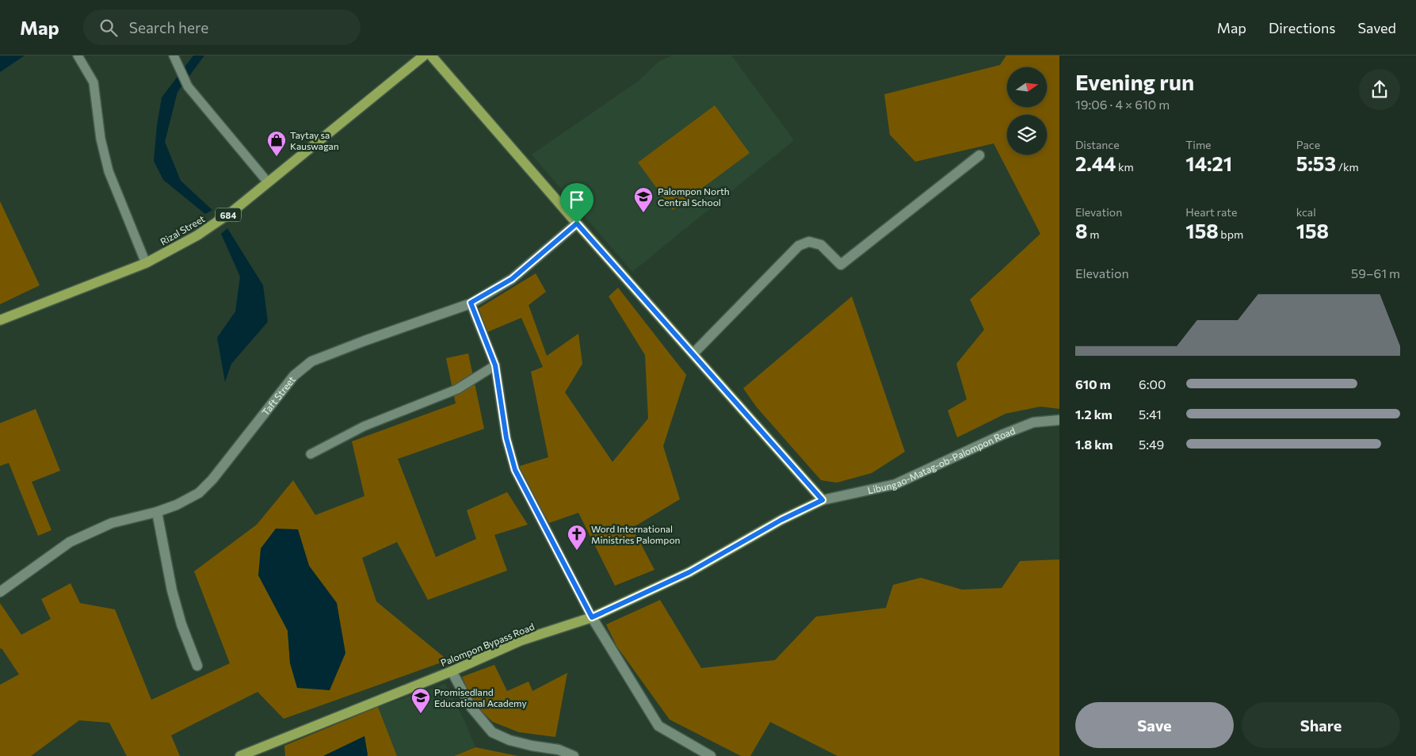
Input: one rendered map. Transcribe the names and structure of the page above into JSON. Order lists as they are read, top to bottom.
{
  "streets": {
    "main road": ["684", "Rizal Street", "Palompon Bypass Road"],
    "street": ["Taft Street", "Libungao-Matag-ob-Palompon Road"]
  },
  "crossings": [
    ["Libungao-Matag-ob-Palompon Road", "Palompon Bypass Road"]
  ],
  "places": {
    "shop": ["Taytay sa Kauswagan"],
    "school or university": ["Palompon North Central School", "Promisedland Educational Academy"],
    "church": ["Word International Ministries Palompon"]
  },
  "north": "right",
  "page": {
    "header": "Map",
    "search": "Search here",
    "nav": ["Map", "Directions", "Saved"],
    "heading": ["Evening run", "19:06 · 4 × 610 m"],
    "stats": [
      ["Distance", "2.44 km"],
      ["Time", "14:21"],
      ["Pace", "5:53 /km"],
      ["Elevation", "8 m"],
      ["Heart rate", "158 bpm"],
      ["kcal", "158"]
    ],
    "chart": ["Elevation", "59–61 m"],
    "list": [
      {
        "name": "610 m",
        "note": "6:00"
      },
      {
        "name": "1.2 km",
        "note": "5:41"
      },
      {
        "name": "1.8 km",
        "note": "5:49"
      }
    ],
    "buttons": ["Save", "Share"]
  }
}
